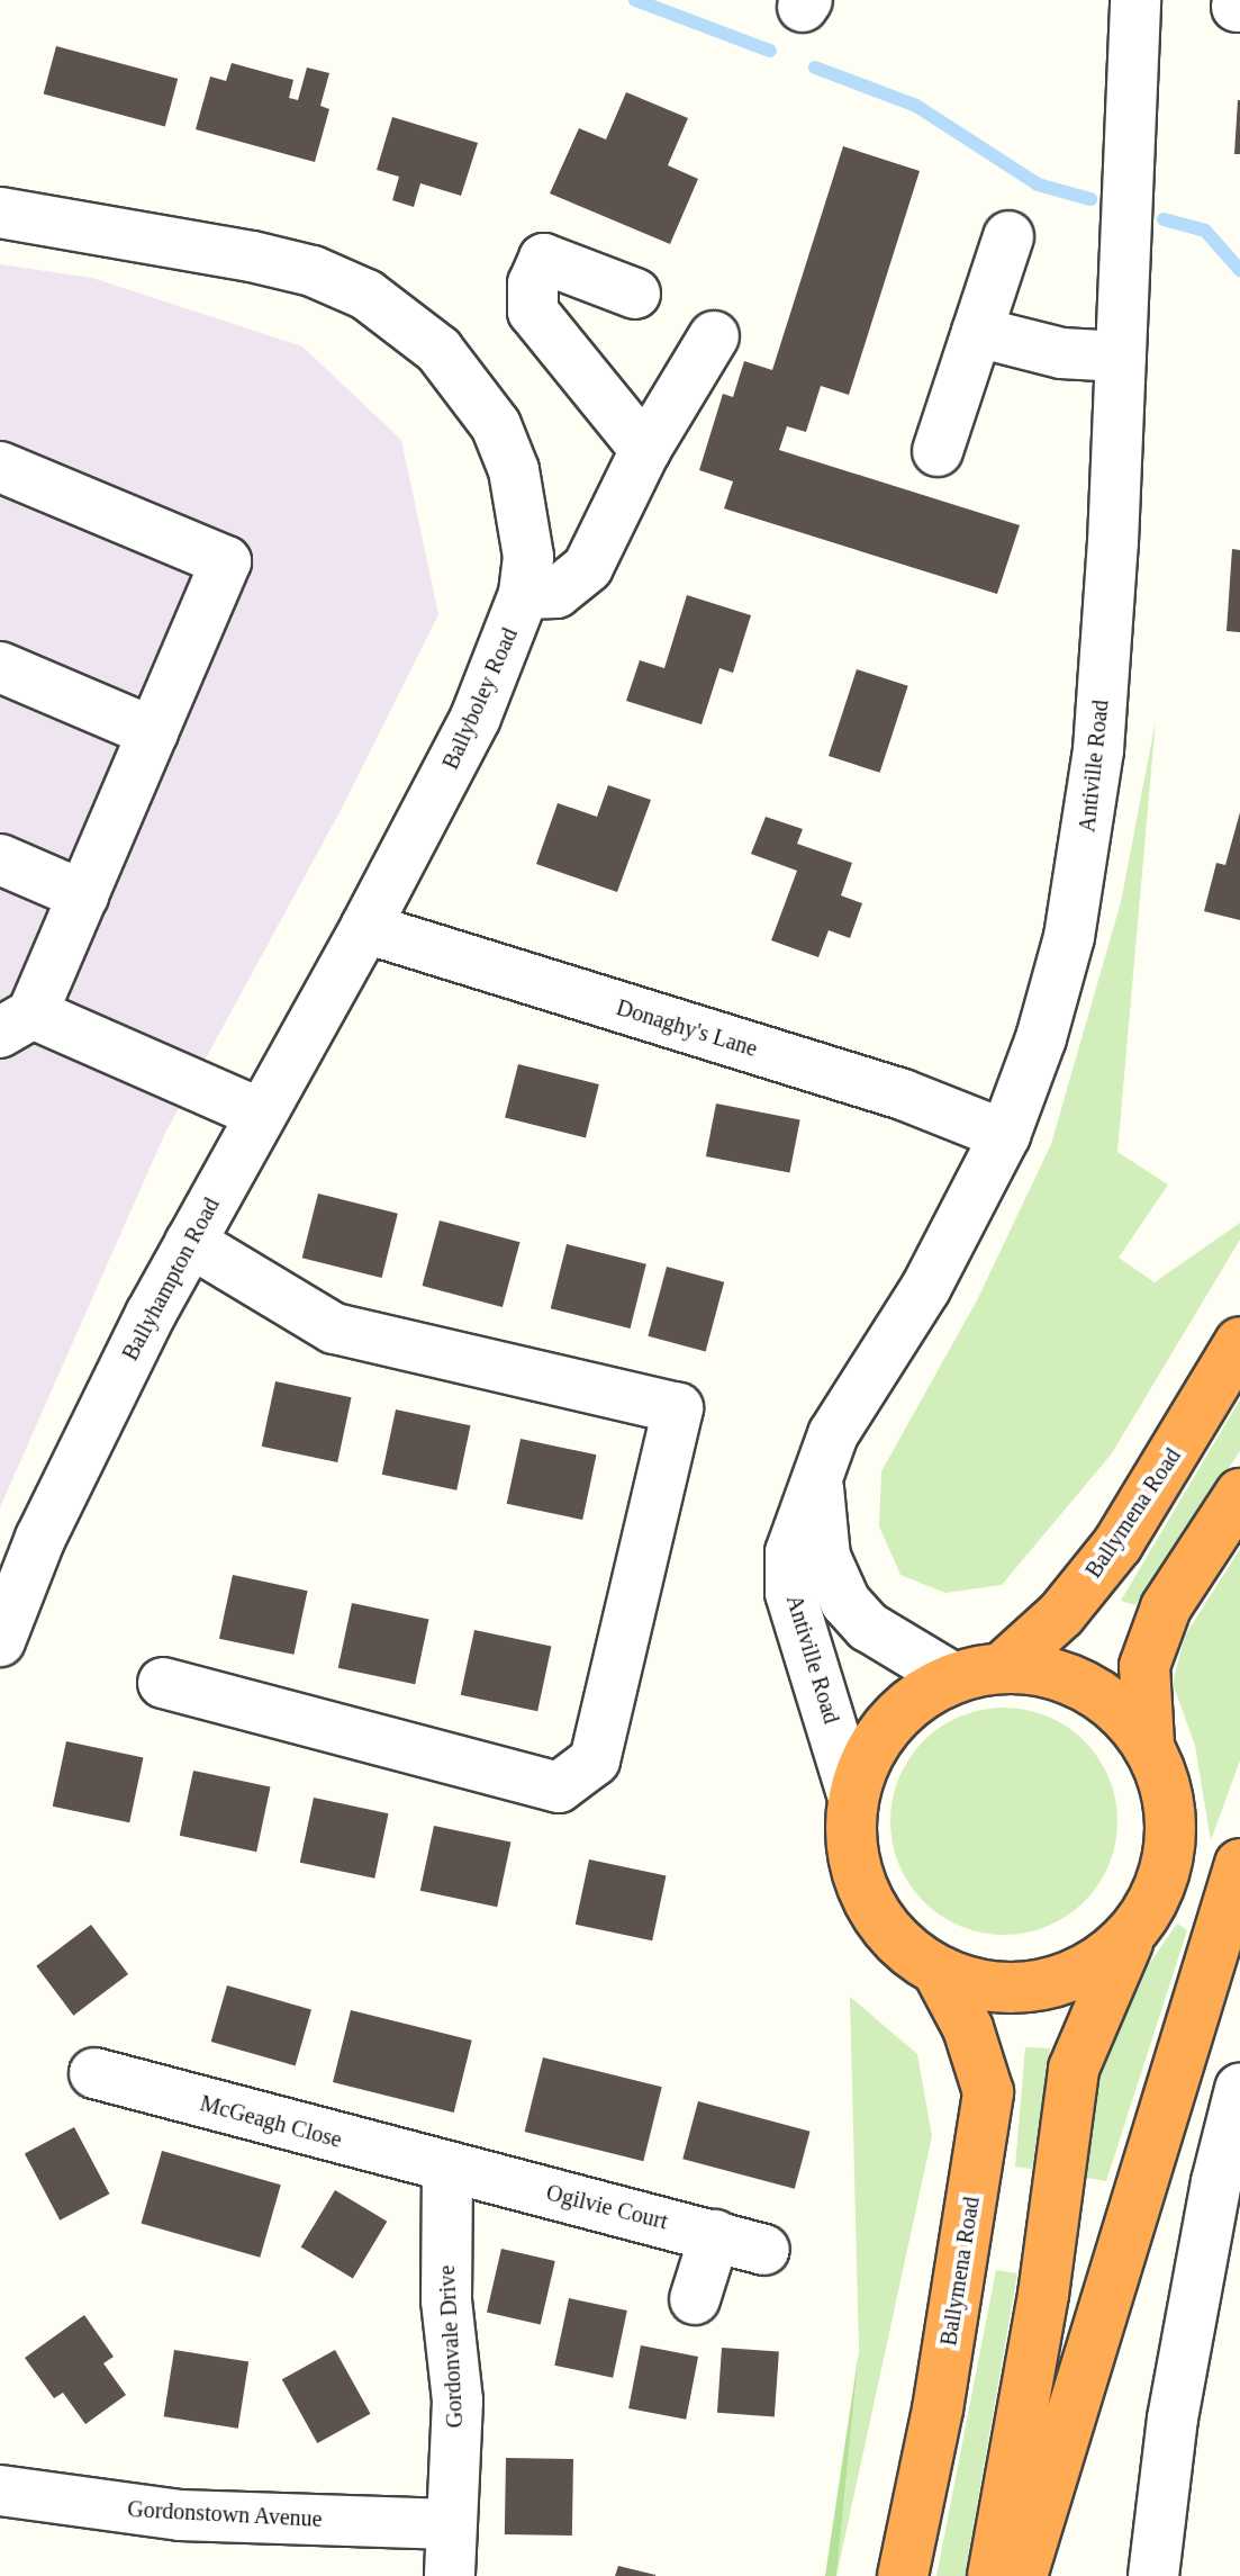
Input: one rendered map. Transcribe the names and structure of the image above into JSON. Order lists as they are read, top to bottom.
{
  "streets": {
    "highway": ["Ballymena Road"],
    "street": [
      "Ballyboley Road",
      "Antiville Road",
      "Donaghy's Lane",
      "Ballyhampton Road",
      "McGeagh Close",
      "Ogilvie Court",
      "Gordonvale Drive",
      "Gordonstown Avenue"
    ]
  },
  "crossings": [
    ["Ballyboley Road", "Donaghy's Lane"],
    ["Ballyboley Road", "Ballyhampton Road"],
    ["Antiville Road", "Donaghy's Lane"],
    ["Antiville Road", "Ballymena Road"],
    ["Donaghy's Lane", "Ballyhampton Road"],
    ["McGeagh Close", "Ogilvie Court"],
    ["McGeagh Close", "Gordonvale Drive"],
    ["Ogilvie Court", "Gordonvale Drive"],
    ["Gordonvale Drive", "Gordonstown Avenue"]
  ]
}
